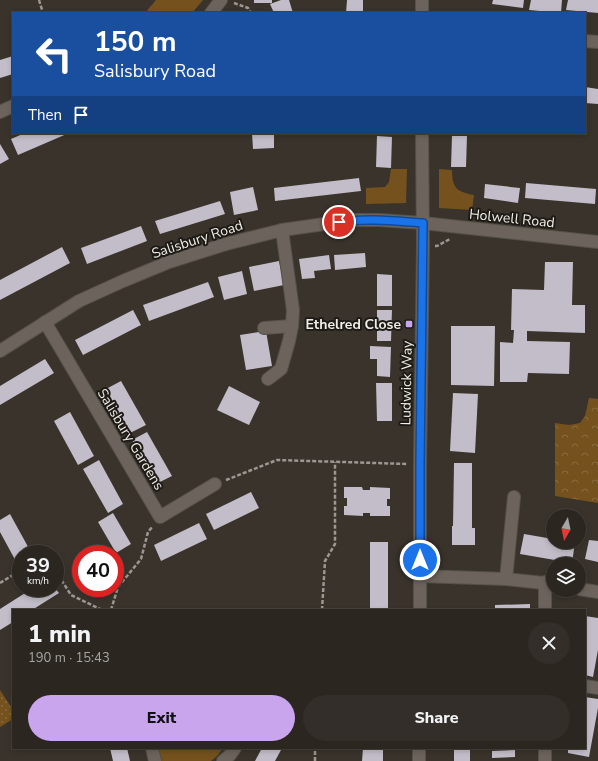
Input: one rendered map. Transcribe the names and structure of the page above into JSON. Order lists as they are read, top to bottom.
{
  "streets": {
    "street": [
      "Holwell Road",
      "Salisbury Road",
      "Ludwick Way",
      "Salisbury Gardens"
    ]
  },
  "crossings": [
    ["Holwell Road", "Salisbury Road"],
    ["Holwell Road", "Ludwick Way"],
    ["Salisbury Road", "Ludwick Way"],
    ["Salisbury Road", "Salisbury Gardens"]
  ],
  "places": {
    "transit": ["Ethelred Close"]
  },
  "north": "bottom",
  "page": {
    "turn": ["150 m", "Salisbury Road"],
    "then": "Then",
    "speed": "39 km/h",
    "limit": "40",
    "heading": ["1 min", "190 m · 15:43"],
    "buttons": ["Exit", "Share"]
  }
}
